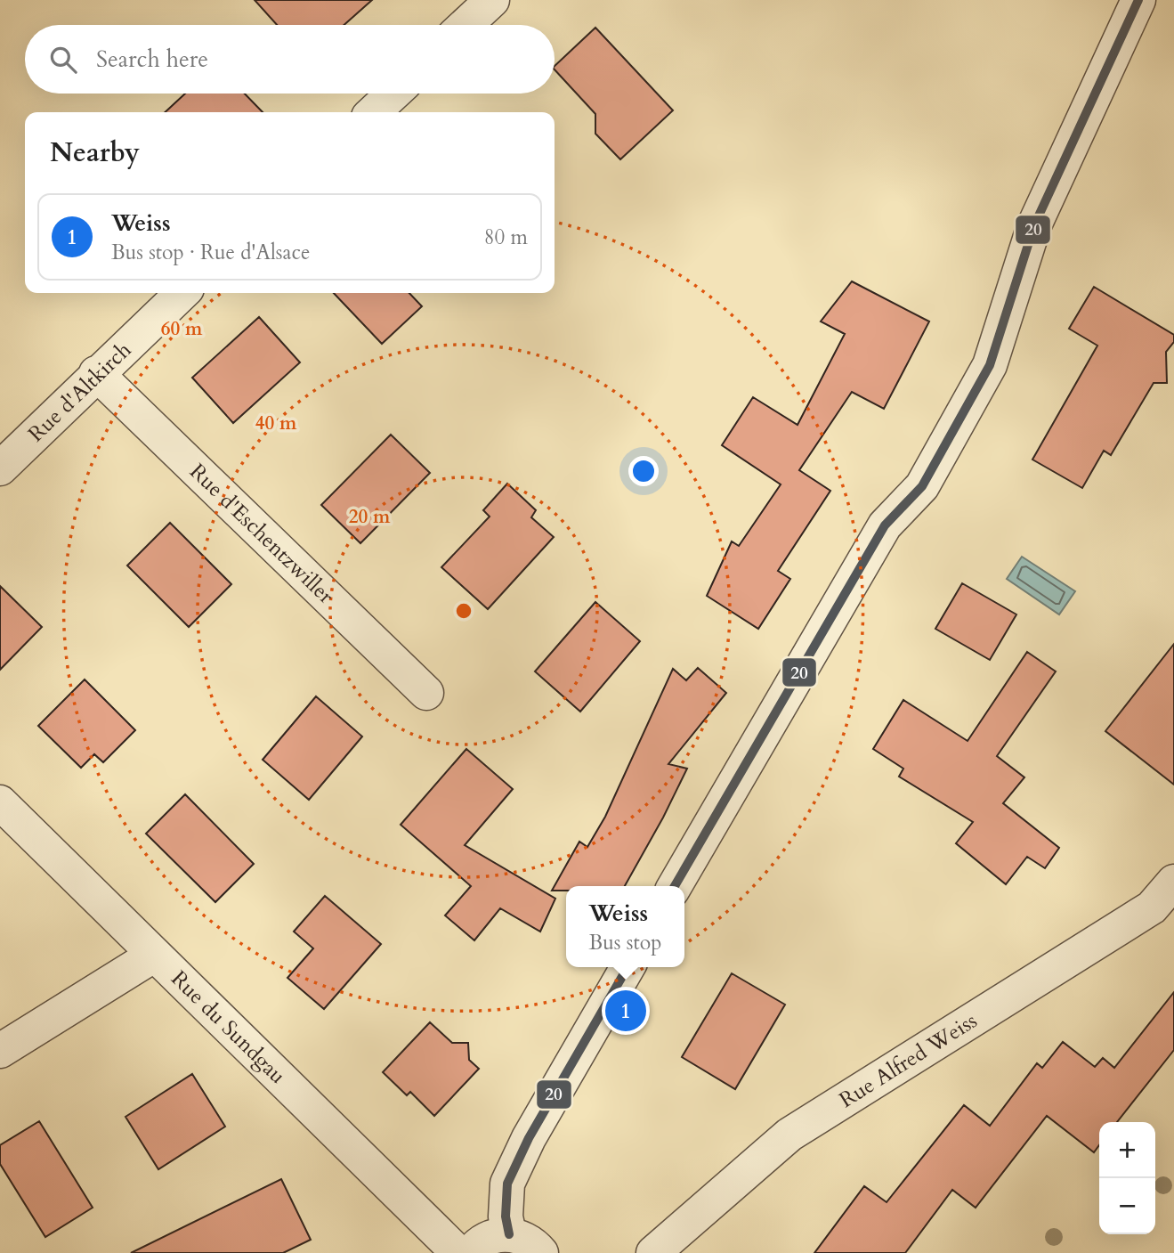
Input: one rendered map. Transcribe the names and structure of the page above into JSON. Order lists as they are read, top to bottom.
{
  "streets": {
    "street": [
      "Rue d'Altkirch",
      "Rue d'Eschentzwiller",
      "Rue du Sundgau",
      "Rue Alfred Weiss"
    ]
  },
  "crossings": [
    ["Rue d'Altkirch", "Rue d'Eschentzwiller"]
  ],
  "lines": ["transit line 20"],
  "page": {
    "search": "Search here",
    "heading": "Nearby",
    "list": [
      {
        "mark": "1",
        "name": "Weiss",
        "note": "Bus stop · Rue d'Alsace",
        "value": "80 m"
      }
    ],
    "popup": ["Weiss", "Bus stop"],
    "pins": "1",
    "map_buttons": ["+", "−"]
  },
  "rings": ["60 m", "40 m", "20 m"]
}
